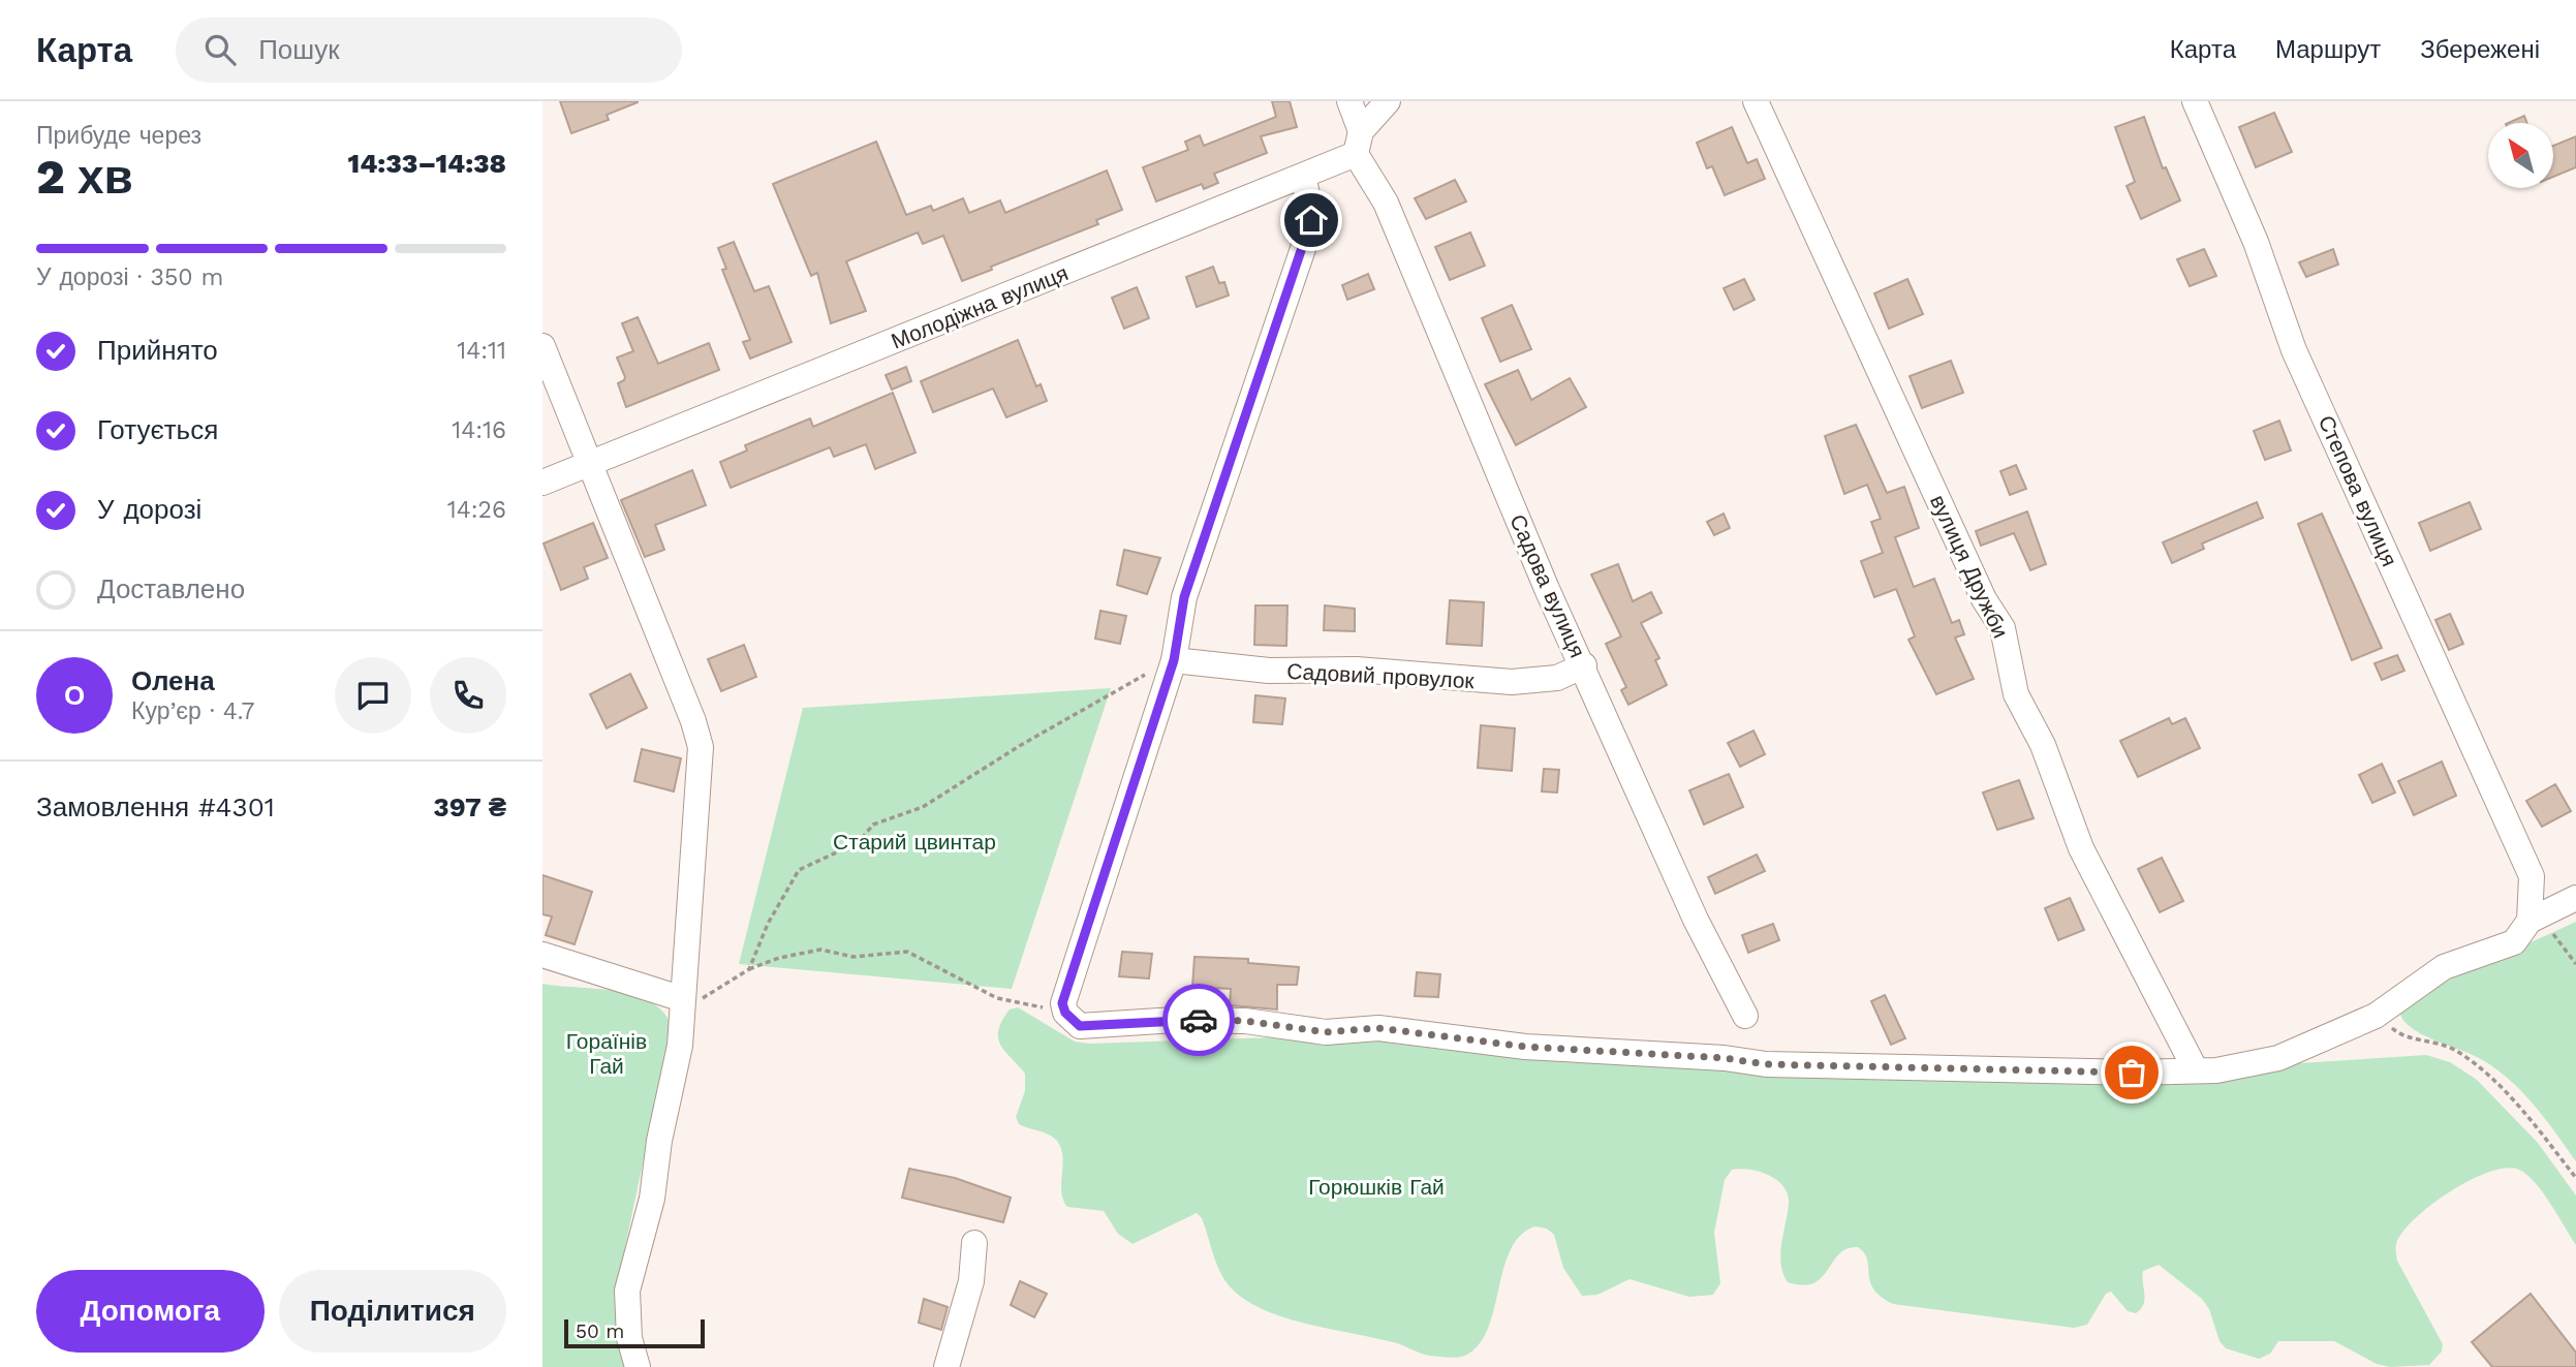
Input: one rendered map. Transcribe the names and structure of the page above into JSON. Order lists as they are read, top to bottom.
{
  "streets": {
    "street": [
      "Молодіжна вулиця",
      "Степова вулиця",
      "вулиця Дружби",
      "Садова вулиця",
      "Садовий провулок"
    ]
  },
  "crossings": [
    ["Молодіжна вулиця", "Садова вулиця"],
    ["Садова вулиця", "Садовий провулок"]
  ],
  "parks": ["Старий цвинтар", "Гораїнів Гай", "Горюшків Гай"],
  "scale_bar": "50 m",
  "north": "top left",
  "page": {
    "header": "Карта",
    "search": "Пошук",
    "nav": ["Карта", "Маршрут", "Збережені"],
    "heading": ["2 хв", "Прибуде через", "14:33–14:38"],
    "panel": [
      "Олена",
      "Кур’єр · 4.7",
      "Замовлення #4301",
      "397 ₴"
    ],
    "bar": "У дорозі · 350 m",
    "list": [
      ["Прийнято", "14:11"],
      ["Готується", "14:16"],
      ["У дорозі", "14:26"],
      "Доставлено"
    ],
    "round": "О",
    "buttons": ["Допомога", "Поділитися"],
    "scale": "50 m"
  }
}
